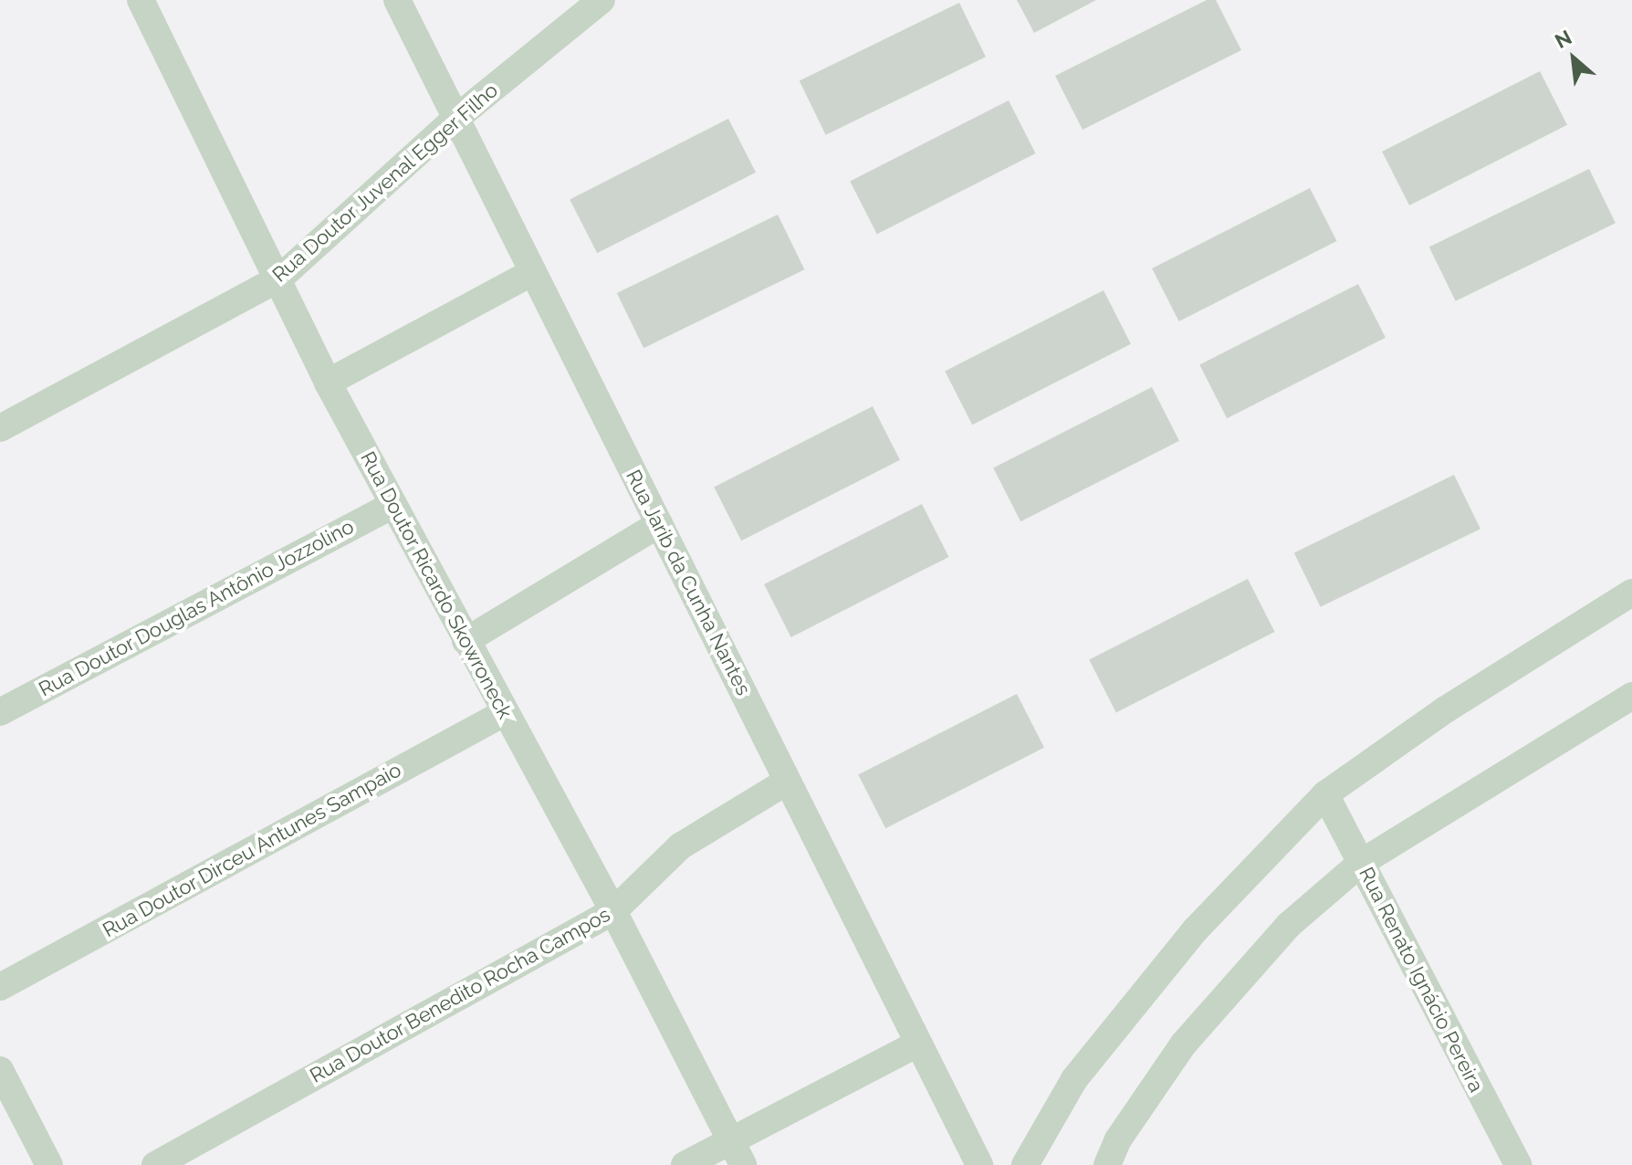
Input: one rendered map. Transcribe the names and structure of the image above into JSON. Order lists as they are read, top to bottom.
{
  "streets": {
    "street": [
      "Rua Doutor Juvenal Egger Filho",
      "Rua Jarib da Cunha Nantes",
      "Rua Doutor Ricardo Skowroneck",
      "Rua Doutor Douglas Antônio Jozzolino",
      "Rua Doutor Dirceu Antunes Sampaio",
      "Rua Renato Ignácio Pereira",
      "Rua Doutor Benedito Rocha Campos"
    ]
  },
  "crossings": [
    ["Rua Doutor Juvenal Egger Filho", "Rua Jarib da Cunha Nantes"],
    ["Rua Doutor Juvenal Egger Filho", "Rua Doutor Ricardo Skowroneck"],
    ["Rua Jarib da Cunha Nantes", "Rua Doutor Benedito Rocha Campos"],
    ["Rua Doutor Ricardo Skowroneck", "Rua Doutor Douglas Antônio Jozzolino"],
    ["Rua Doutor Ricardo Skowroneck", "Rua Doutor Dirceu Antunes Sampaio"],
    ["Rua Doutor Ricardo Skowroneck", "Rua Doutor Benedito Rocha Campos"]
  ],
  "north": "top left"
}
